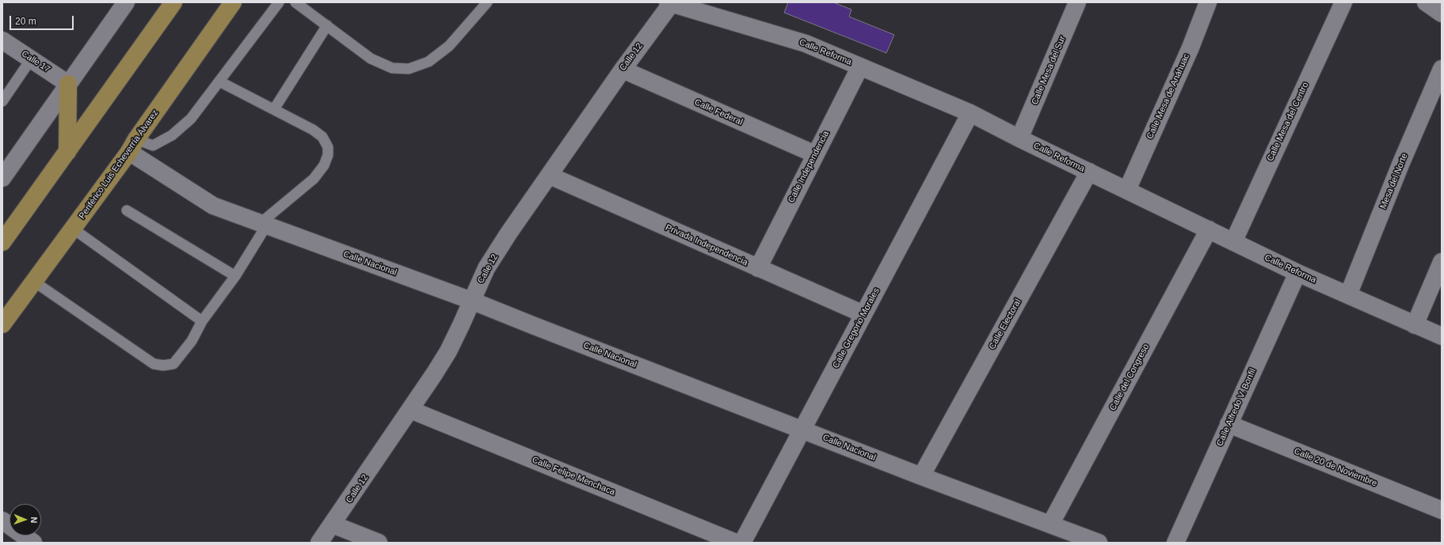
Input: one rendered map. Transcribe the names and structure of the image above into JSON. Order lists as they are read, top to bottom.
{
  "streets": {
    "main road": ["Periférico Luis Echeverría Álvarez"],
    "street": [
      "Calle Reforma",
      "Calle 12",
      "Calle 17",
      "Calle Mesa del Sur",
      "Calle Mesa de Anáhuac",
      "Calle Federal",
      "Calle Mesa del Centro",
      "Calle Independencia",
      "Mesa del Norte",
      "Privada Independencia",
      "Calle Nacional",
      "Calle Electoral",
      "Calle Gregorio Morales",
      "Calle del Congreso",
      "Calle Alfredo V. Bonfil",
      "Calle 20 de Noviembre",
      "Calle Felipe Menchaca"
    ]
  },
  "crossings": [
    ["Calle Reforma", "Calle 12"],
    ["Calle Reforma", "Calle Mesa del Sur"],
    ["Calle Reforma", "Calle Mesa de Anáhuac"],
    ["Calle Reforma", "Calle Mesa del Centro"],
    ["Calle Reforma", "Calle Independencia"],
    ["Calle Reforma", "Mesa del Norte"],
    ["Calle Reforma", "Calle Electoral"],
    ["Calle Reforma", "Calle Gregorio Morales"],
    ["Calle Reforma", "Calle del Congreso"],
    ["Calle Reforma", "Calle Alfredo V. Bonfil"],
    ["Calle 12", "Calle Federal"],
    ["Calle 12", "Privada Independencia"],
    ["Calle 12", "Calle Nacional"],
    ["Calle 12", "Calle Felipe Menchaca"],
    ["Calle Federal", "Calle Independencia"],
    ["Periférico Luis Echeverría Álvarez", "Calle Nacional"],
    ["Calle Independencia", "Privada Independencia"],
    ["Privada Independencia", "Calle Gregorio Morales"],
    ["Calle Nacional", "Calle Electoral"],
    ["Calle Nacional", "Calle Gregorio Morales"],
    ["Calle Nacional", "Calle del Congreso"],
    ["Calle Alfredo V. Bonfil", "Calle 20 de Noviembre"]
  ],
  "scale_bar": "20 m",
  "north": "right"
}
